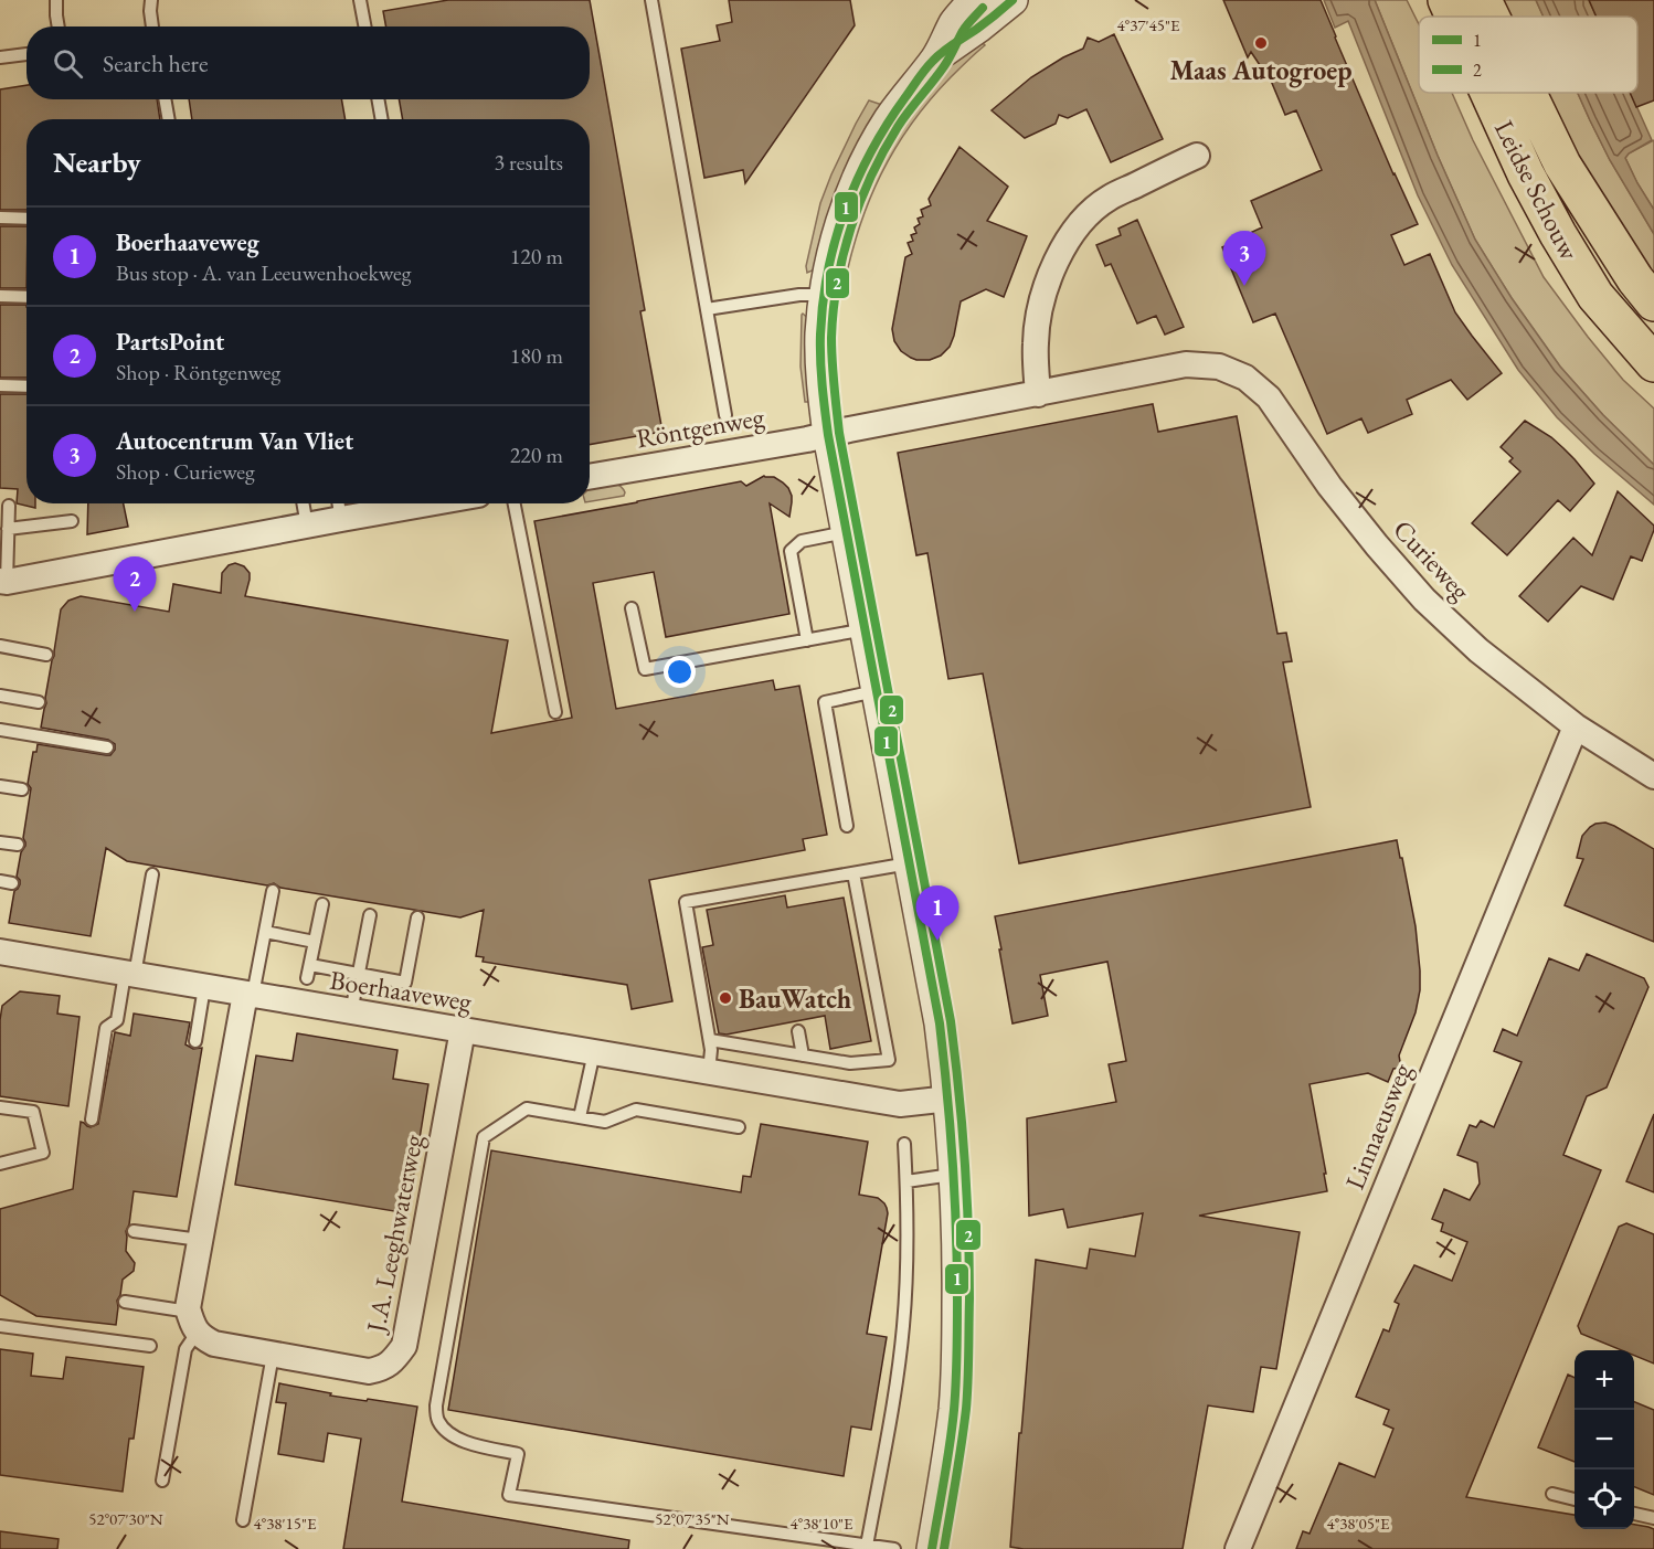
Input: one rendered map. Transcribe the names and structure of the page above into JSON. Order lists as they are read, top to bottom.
{
  "streets": {
    "main road": ["Leidse Schouw"],
    "street": [
      "Röntgenweg",
      "Curieweg",
      "Boerhaaveweg",
      "Linnaeusweg",
      "J.A. Leeghwaterweg"
    ]
  },
  "crossings": [
    ["Röntgenweg", "Curieweg"],
    ["Curieweg", "Linnaeusweg"],
    ["Boerhaaveweg", "J.A. Leeghwaterweg"]
  ],
  "places": ["Maas Autogroep", "BauWatch"],
  "lines": ["transit line 1", "transit line 2"],
  "legend": ["1", "2"],
  "page": {
    "search": "Search here",
    "heading": ["Nearby", "3 results"],
    "list": [
      {
        "mark": "1",
        "name": "Boerhaaveweg",
        "note": "Bus stop · A. van Leeuwenhoekweg",
        "value": "120 m"
      },
      {
        "mark": "2",
        "name": "PartsPoint",
        "note": "Shop · Röntgenweg",
        "value": "180 m"
      },
      {
        "mark": "3",
        "name": "Autocentrum Van Vliet",
        "note": "Shop · Curieweg",
        "value": "220 m"
      }
    ],
    "pins": ["3", "2", "1"],
    "map_buttons": ["+", "−"]
  },
  "coordinates": [
    "4°37'45\"E",
    "52°07'30\"N",
    "52°07'35\"N",
    "4°38'15\"E",
    "4°38'10\"E",
    "4°38'05\"E"
  ]
}
